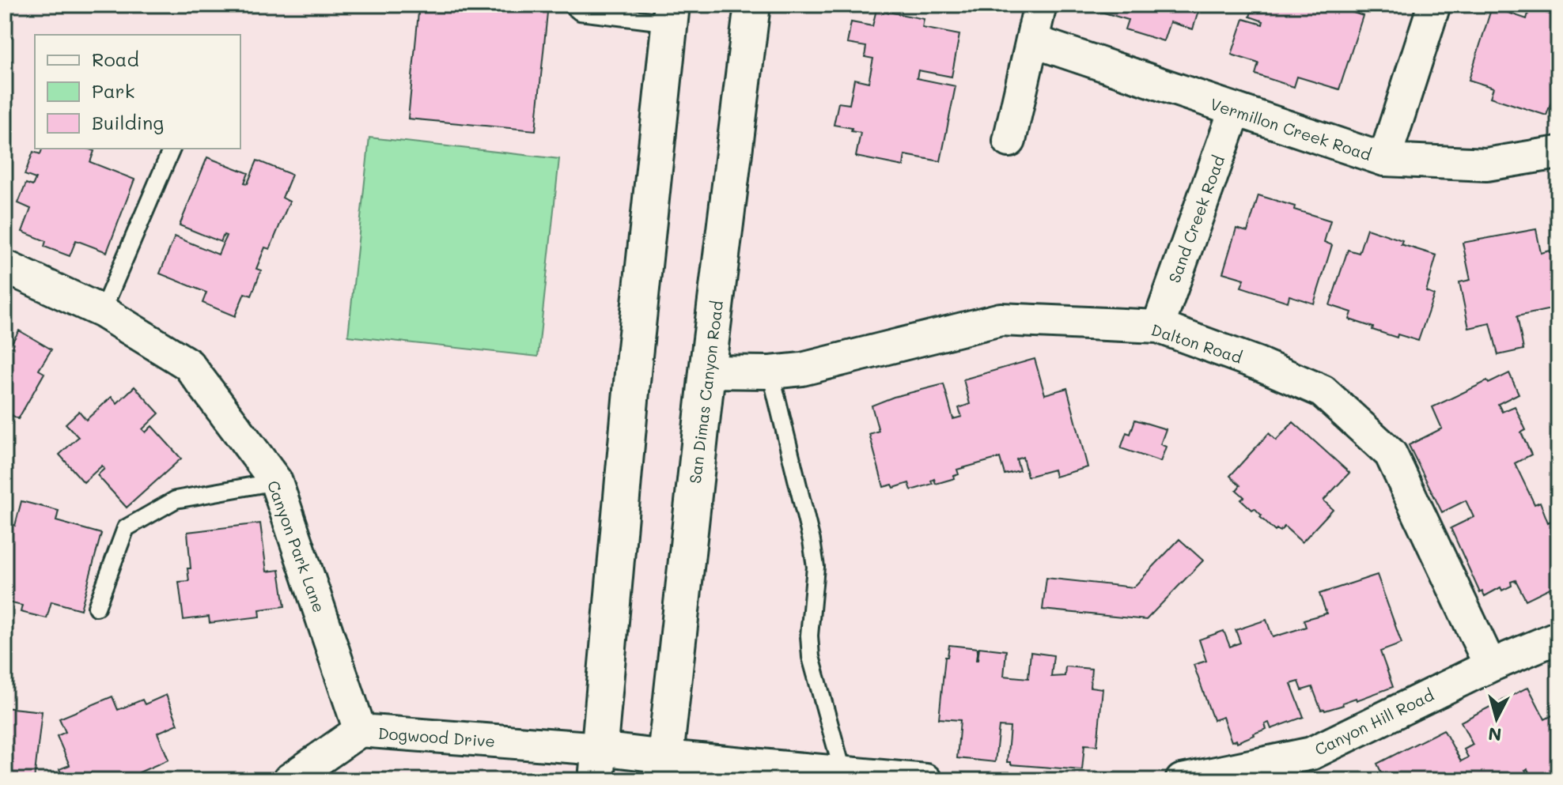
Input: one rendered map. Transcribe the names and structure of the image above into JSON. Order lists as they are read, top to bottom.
{
  "streets": {
    "street": [
      "Vermillon Creek Road",
      "Sand Creek Road",
      "Dalton Road",
      "San Dimas Canyon Road",
      "Canyon Park Lane",
      "Canyon Hill Road",
      "Dogwood Drive"
    ]
  },
  "crossings": [
    ["Vermillon Creek Road", "Sand Creek Road"],
    ["Sand Creek Road", "Dalton Road"],
    ["Dalton Road", "San Dimas Canyon Road"],
    ["Dalton Road", "Canyon Hill Road"],
    ["Canyon Park Lane", "Dogwood Drive"]
  ],
  "legend": ["Road", "Park", "Building"],
  "north": "bottom"
}
